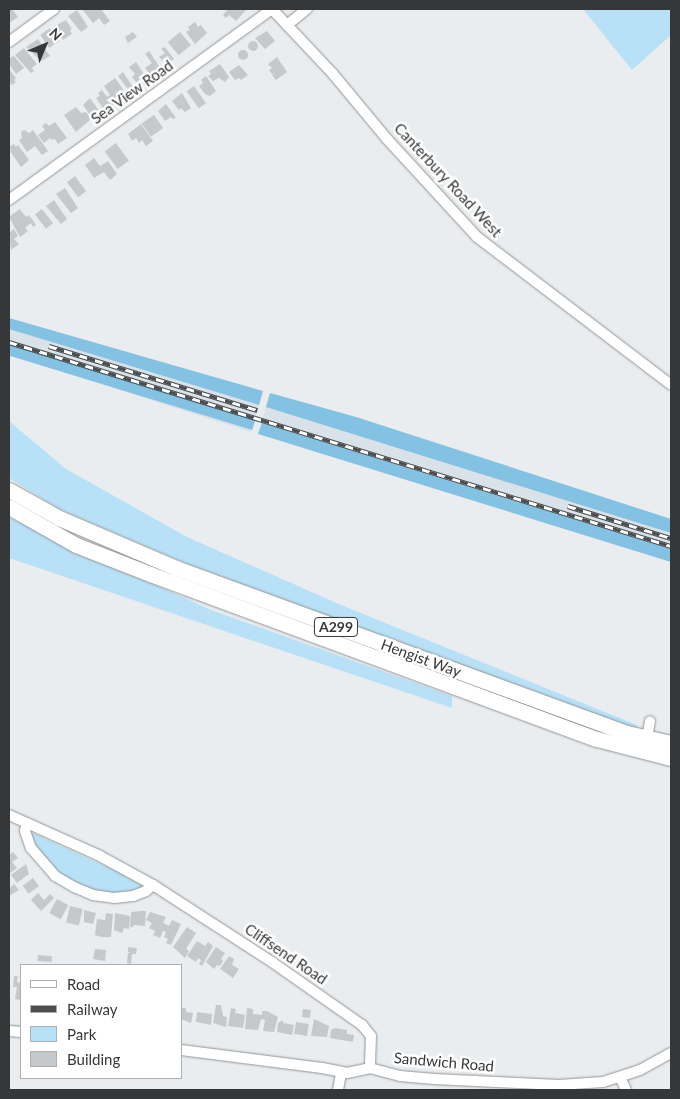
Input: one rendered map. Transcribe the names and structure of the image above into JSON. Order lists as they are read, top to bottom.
{
  "streets": {
    "highway": ["A299", "Hengist Way"],
    "street": [
      "Sea View Road",
      "Canterbury Road West",
      "Cliffsend Road",
      "Sandwich Road"
    ]
  },
  "crossings": [
    ["Sea View Road", "Canterbury Road West"],
    ["Cliffsend Road", "Sandwich Road"]
  ],
  "legend": [
    "Road",
    "Railway",
    "Park",
    "Building"
  ],
  "north": "top right"
}
